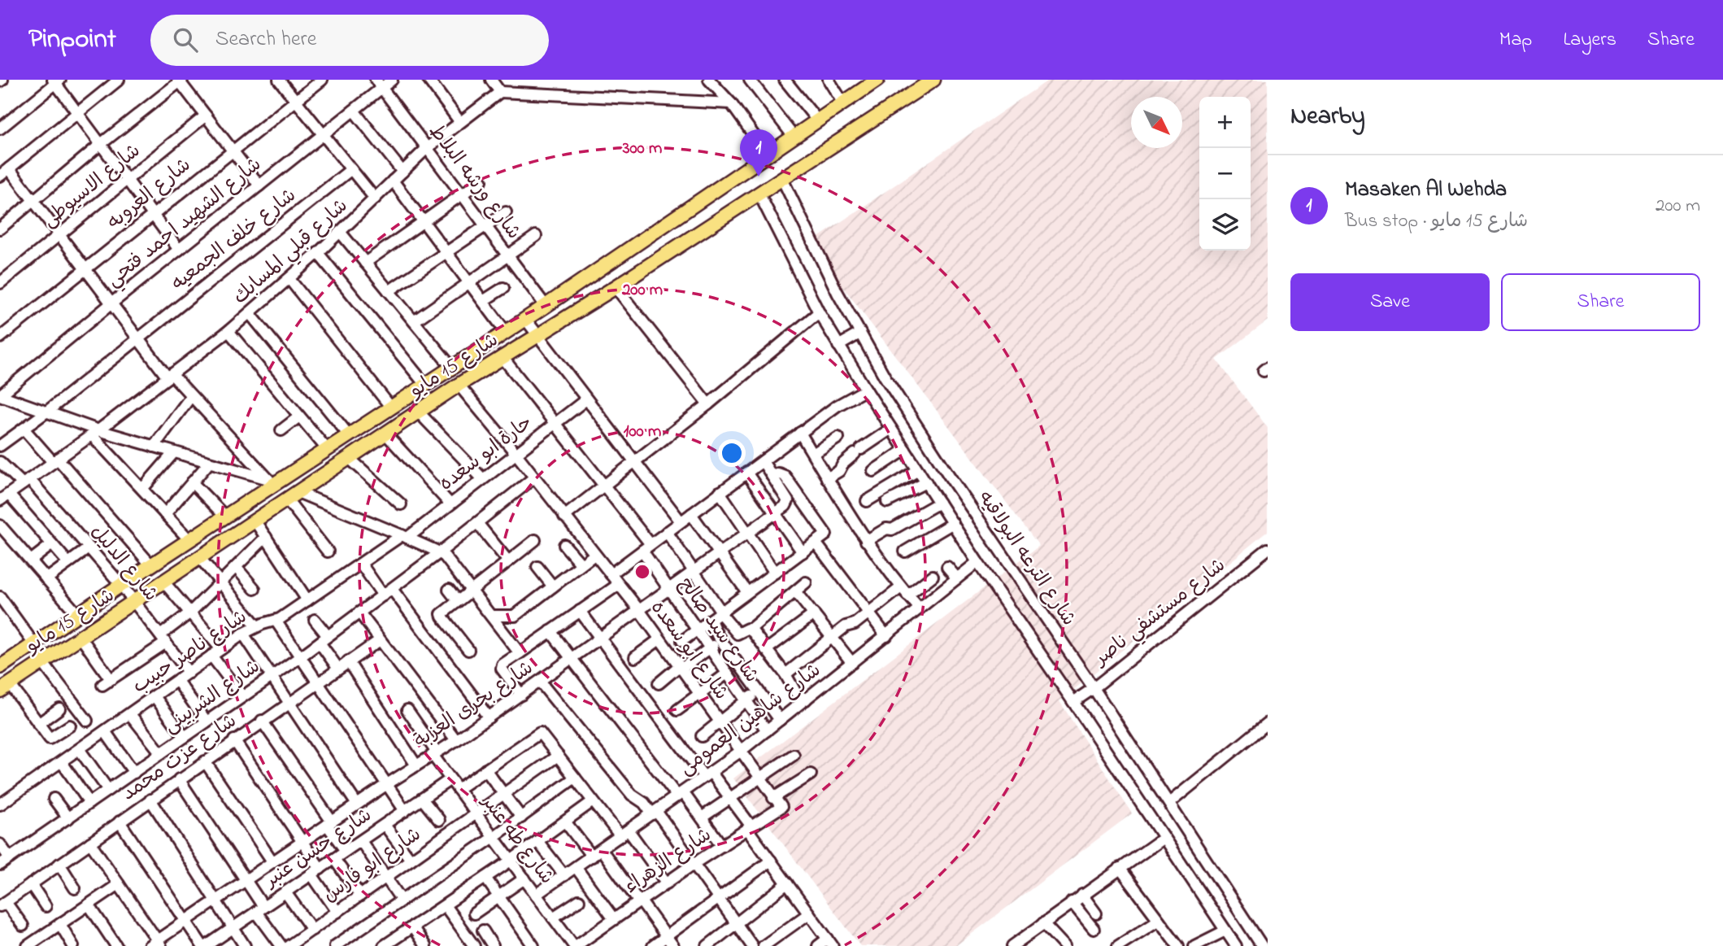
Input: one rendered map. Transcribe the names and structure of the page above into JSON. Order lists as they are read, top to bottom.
{
  "streets": {
    "main road": ["شارع 15 مايو"],
    "street": [
      "شارع ورشه البلاط",
      "شارع الاسيوطى",
      "شارع العروبه",
      "شارع الشهيد احمد فتحي",
      "شارع خلف الجمعيه",
      "شارع قبلي المسابك",
      "حارة ابو سعده",
      "شارع الترعه البولاقيه",
      "شارع الدليل",
      "شارع مستشفي ناصر",
      "شارع سيد صالح",
      "شارع ابو سعده",
      "شارع ناصر حبيب",
      "شارع الشربينى",
      "شارع بحرى العزبة",
      "شارع شاهين العمومى",
      "شارع عزت محمد",
      "شارع طه عنبر",
      "شارع حسن عنبر",
      "شارع الزهراء",
      "شارع ابو فارس"
    ]
  },
  "crossings": [
    ["شارع ورشه البلاط", "شارع الشهيد احمد فتحي"],
    ["شارع ورشه البلاط", "شارع قبلي المسابك"],
    ["شارع ورشه البلاط", "شارع 15 مايو"],
    ["شارع قبلي المسابك", "شارع الدليل"],
    ["شارع 15 مايو", "شارع الترعه البولاقيه"],
    ["شارع 15 مايو", "شارع الدليل"],
    ["شارع 15 مايو", "شارع سيد صالح"],
    ["شارع 15 مايو", "شارع ابو سعده"],
    ["حارة ابو سعده", "شارع سيد صالح"],
    ["حارة ابو سعده", "شارع ابو سعده"],
    ["حارة ابو سعده", "شارع ناصر حبيب"],
    ["شارع الترعه البولاقيه", "شارع مستشفي ناصر"],
    ["شارع الترعه البولاقيه", "شارع شاهين العمومى"],
    ["شارع الدليل", "شارع ناصر حبيب"],
    ["شارع سيد صالح", "شارع بحرى العزبة"],
    ["شارع سيد صالح", "شارع شاهين العمومى"],
    ["شارع ابو سعده", "شارع الشربينى"],
    ["شارع ابو سعده", "شارع بحرى العزبة"],
    ["شارع ابو سعده", "شارع شاهين العمومى"],
    ["شارع ابو سعده", "شارع الزهراء"],
    ["شارع بحرى العزبة", "شارع طه عنبر"],
    ["شارع شاهين العمومى", "شارع طه عنبر"],
    ["شارع طه عنبر", "شارع حسن عنبر"],
    ["شارع طه عنبر", "شارع الزهراء"],
    ["شارع طه عنبر", "شارع ابو فارس"]
  ],
  "north": "bottom right",
  "page": {
    "header": "Pinpoint",
    "search": "Search here",
    "nav": ["Map", "Layers", "Share"],
    "heading": "Nearby",
    "map_buttons": ["+", "−"],
    "pins": "1",
    "list": [
      {
        "mark": "1",
        "name": "Masaken Al Wehda",
        "note": "Bus stop · شارع 15 مايو",
        "value": "200 m"
      }
    ],
    "buttons": ["Save", "Share"]
  },
  "rings": ["300 m", "200 m", "100 m"]
}
